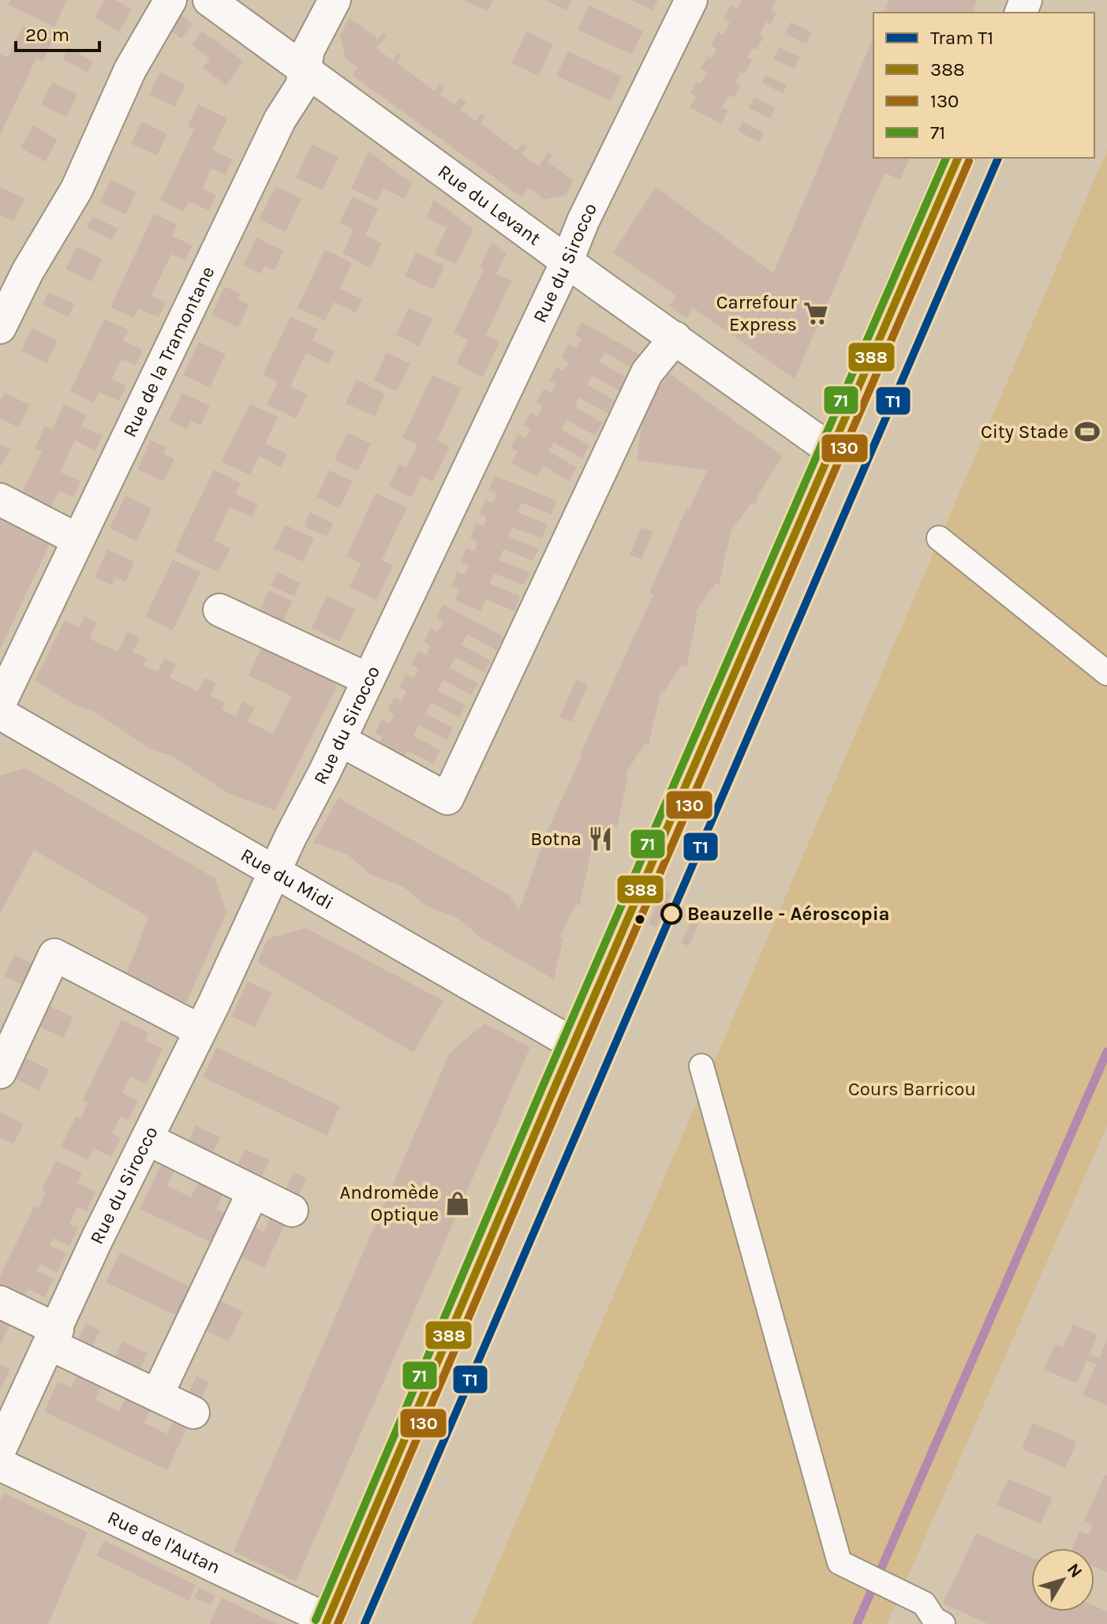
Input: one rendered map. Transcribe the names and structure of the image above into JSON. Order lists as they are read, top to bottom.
{
  "streets": {
    "street": [
      "Rue du Levant",
      "Rue du Sirocco",
      "Rue de la Tramontane",
      "Rue du Midi",
      "Rue de l'Autan"
    ]
  },
  "crossings": [
    ["Rue du Levant", "Rue du Sirocco"],
    ["Rue du Levant", "Rue de la Tramontane"],
    ["Rue du Sirocco", "Rue du Midi"]
  ],
  "parks": ["Cours Barricou"],
  "places": {
    "supermarket": ["Carrefour Express"],
    "sports": ["City Stade"],
    "restaurant": ["Botna"],
    "other": ["Beauzelle - Aéroscopia"],
    "shop": ["Andromède Optique"]
  },
  "lines": [
    "tram line T1",
    "transit line 388",
    "transit line 71",
    "transit line 130"
  ],
  "legend": [
    "Tram T1",
    "388",
    "130",
    "71"
  ],
  "scale_bar": "20 m",
  "north": "top right"
}
